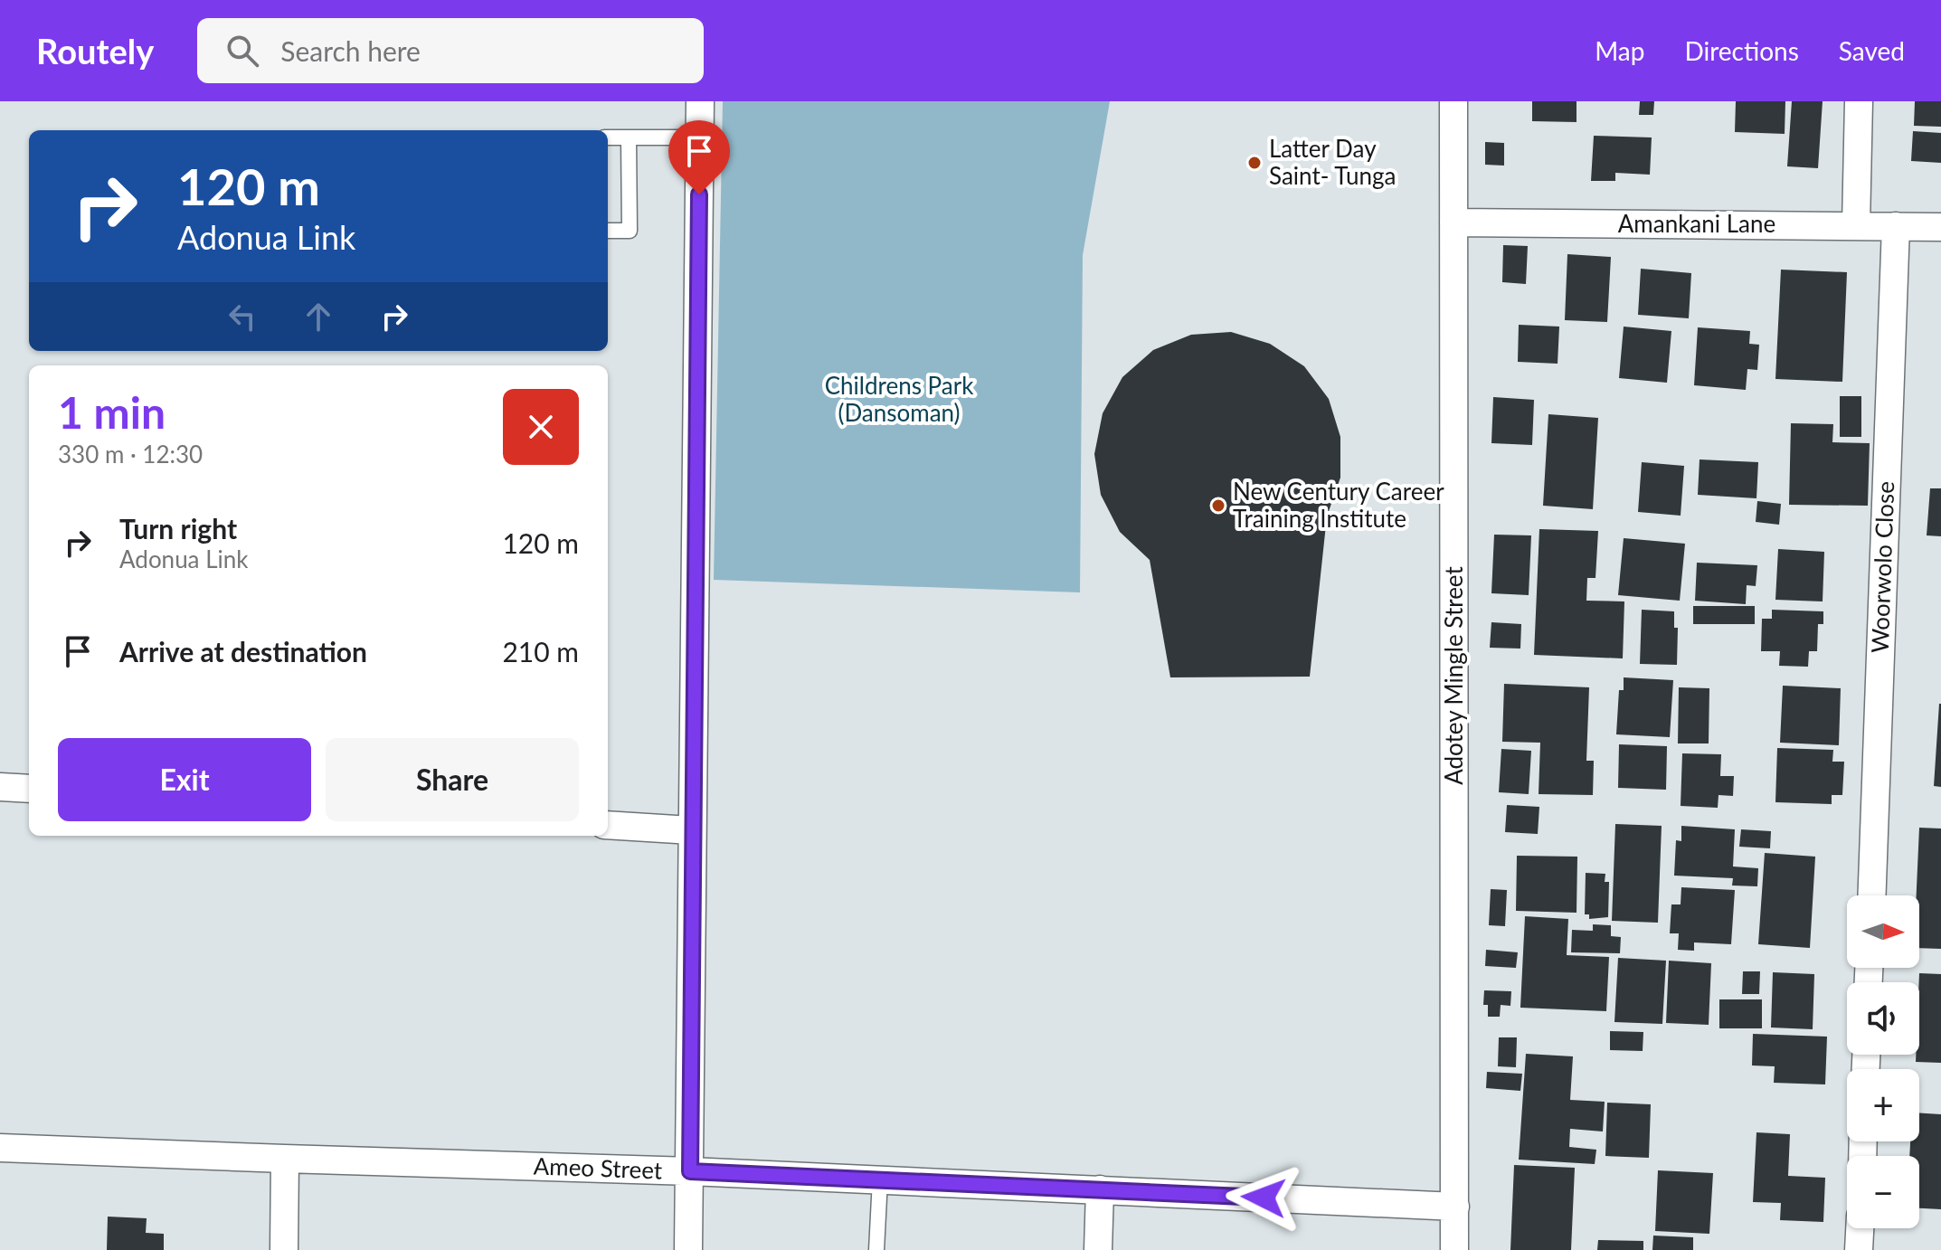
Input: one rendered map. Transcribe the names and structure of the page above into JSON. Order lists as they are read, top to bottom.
{
  "streets": {
    "street": [
      "Amankani Lane",
      "Woorwolo Close",
      "Adotey Mingle Street",
      "Ameo Street"
    ]
  },
  "crossings": [
    ["Amankani Lane", "Woorwolo Close"],
    ["Amankani Lane", "Adotey Mingle Street"],
    ["Adotey Mingle Street", "Ameo Street"]
  ],
  "parks": ["Childrens Park (Dansoman)"],
  "places": ["Latter Day Saint- Tunga", "New Century Career Training Institute"],
  "north": "right",
  "page": {
    "header": "Routely",
    "search": "Search here",
    "nav": ["Map", "Directions", "Saved"],
    "turn": ["120 m", "Adonua Link"],
    "heading": ["1 min", "330 m · 12:30"],
    "list": [
      {
        "name": "Turn right",
        "note": "Adonua Link",
        "value": "120 m"
      },
      {
        "name": "Arrive at destination",
        "value": "210 m"
      }
    ],
    "buttons": ["Exit", "Share"],
    "map_buttons": ["+", "−"]
  }
}
